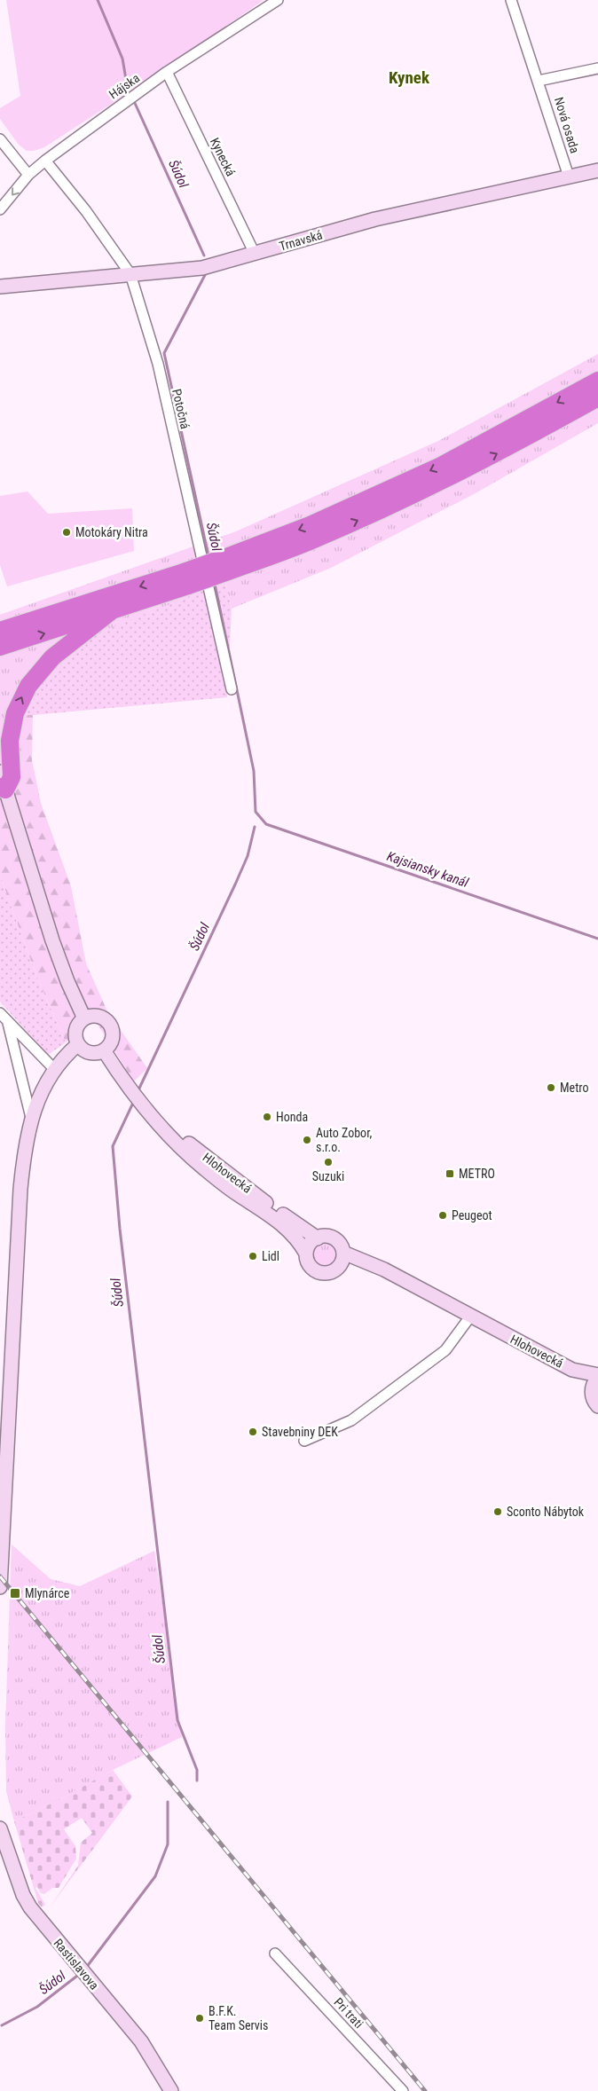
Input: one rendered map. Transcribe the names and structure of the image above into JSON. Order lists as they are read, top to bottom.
{
  "streets": {
    "street": [
      "Hájska",
      "Nová osada",
      "Kynecká",
      "Trnavská",
      "Potočná",
      "Hlohovecká",
      "Rastislavova",
      "Pri trati"
    ]
  },
  "crossings": [
    ["Hájska", "Kynecká"],
    ["Hájska", "Potočná"],
    ["Nová osada", "Trnavská"],
    ["Kynecká", "Trnavská"],
    ["Trnavská", "Potočná"]
  ],
  "districts": ["Kynek"],
  "water": ["Šúdol", "Kajsiansky kanál"],
  "places": {
    "other": [
      "Motokáry Nitra",
      "Metro",
      "Honda",
      "Auto Zobor, s.r.o.",
      "Suzuki",
      "Peugeot",
      "Lidl",
      "Stavebniny DEK",
      "Sconto Nábytok",
      "B.F.K. Team Servis"
    ],
    "transit": ["METRO", "Mlynárce"]
  }
}
